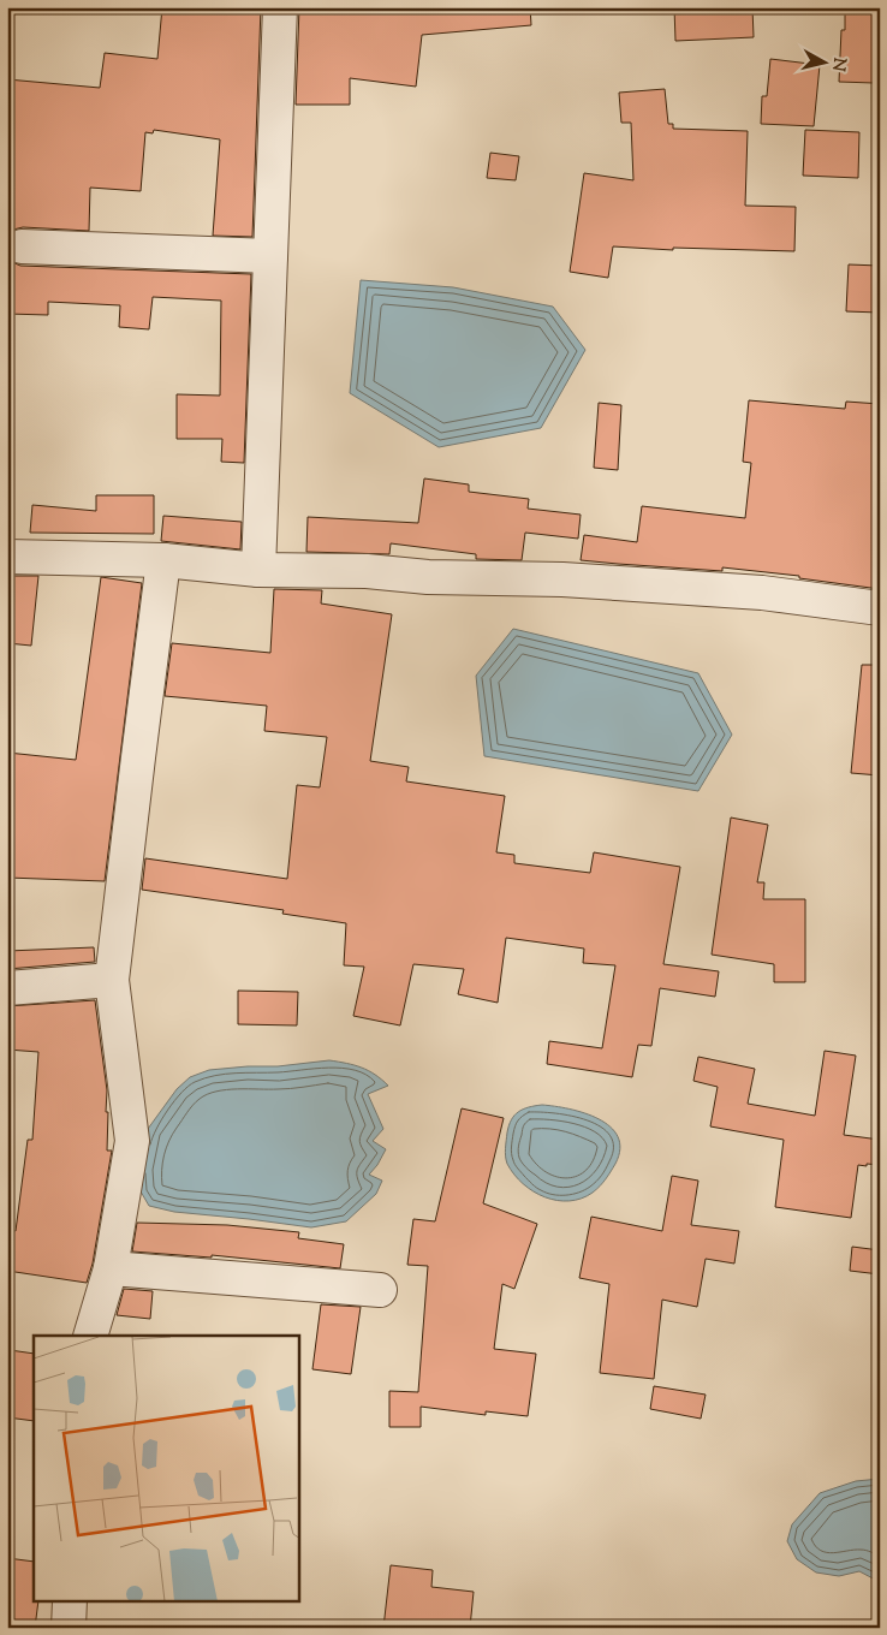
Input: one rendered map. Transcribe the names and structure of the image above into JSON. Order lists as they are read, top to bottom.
{
  "north": "right"
}
